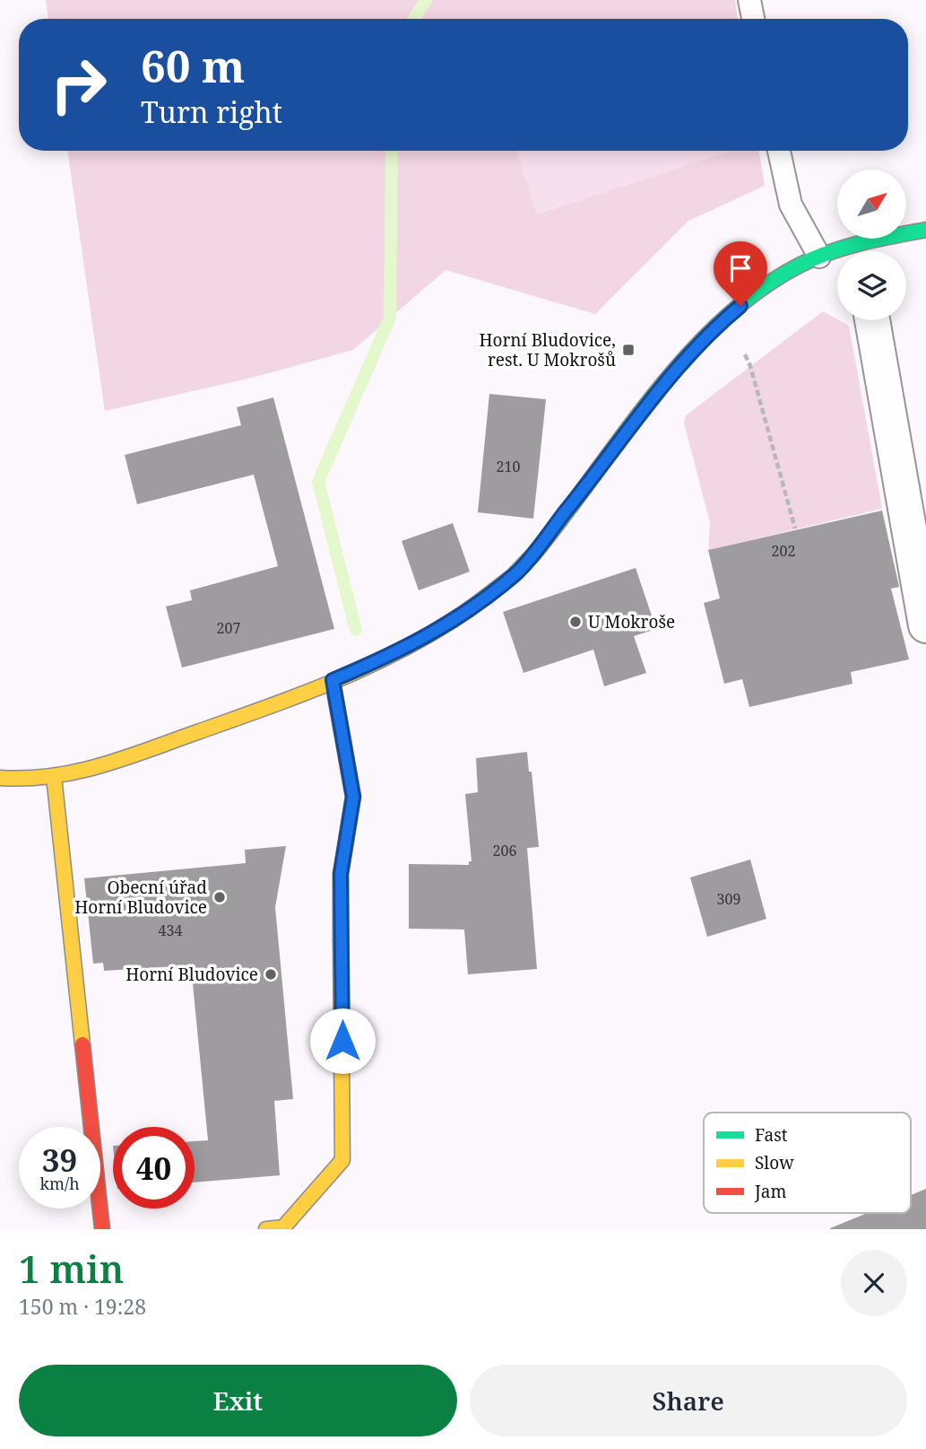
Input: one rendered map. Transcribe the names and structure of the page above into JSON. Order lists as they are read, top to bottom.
{
  "places": {
    "transit": ["Horní Bludovice, rest. U Mokrošů"],
    "other": ["U Mokroše", "Obecní úřad Horní Bludovice", "Horní Bludovice"]
  },
  "house_numbers": [
    "210",
    "202",
    "207",
    "206",
    "309",
    "434"
  ],
  "legend": ["Fast", "Slow", "Jam"],
  "north": "top right",
  "page": {
    "turn": ["60 m", "Turn right"],
    "speed": "39 km/h",
    "limit": "40",
    "heading": ["1 min", "150 m · 19:28"],
    "buttons": ["Exit", "Share"]
  }
}
